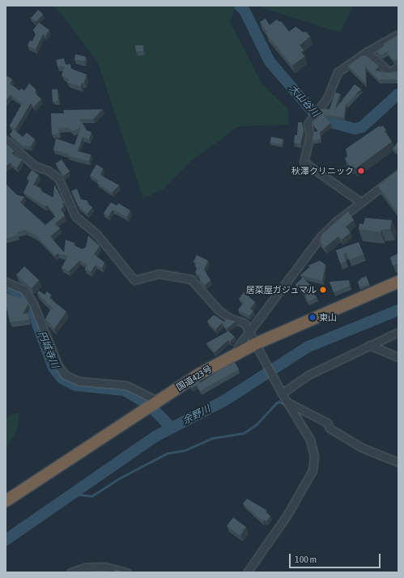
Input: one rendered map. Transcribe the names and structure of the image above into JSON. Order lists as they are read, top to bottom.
{
  "streets": {
    "highway": ["国道423号"]
  },
  "water": ["大山谷川", "円城寺川", "余野川"],
  "places": ["秋澤クリニック", "居菜屋ガジュマル", "東山"],
  "scale_bar": "100 m"
}
